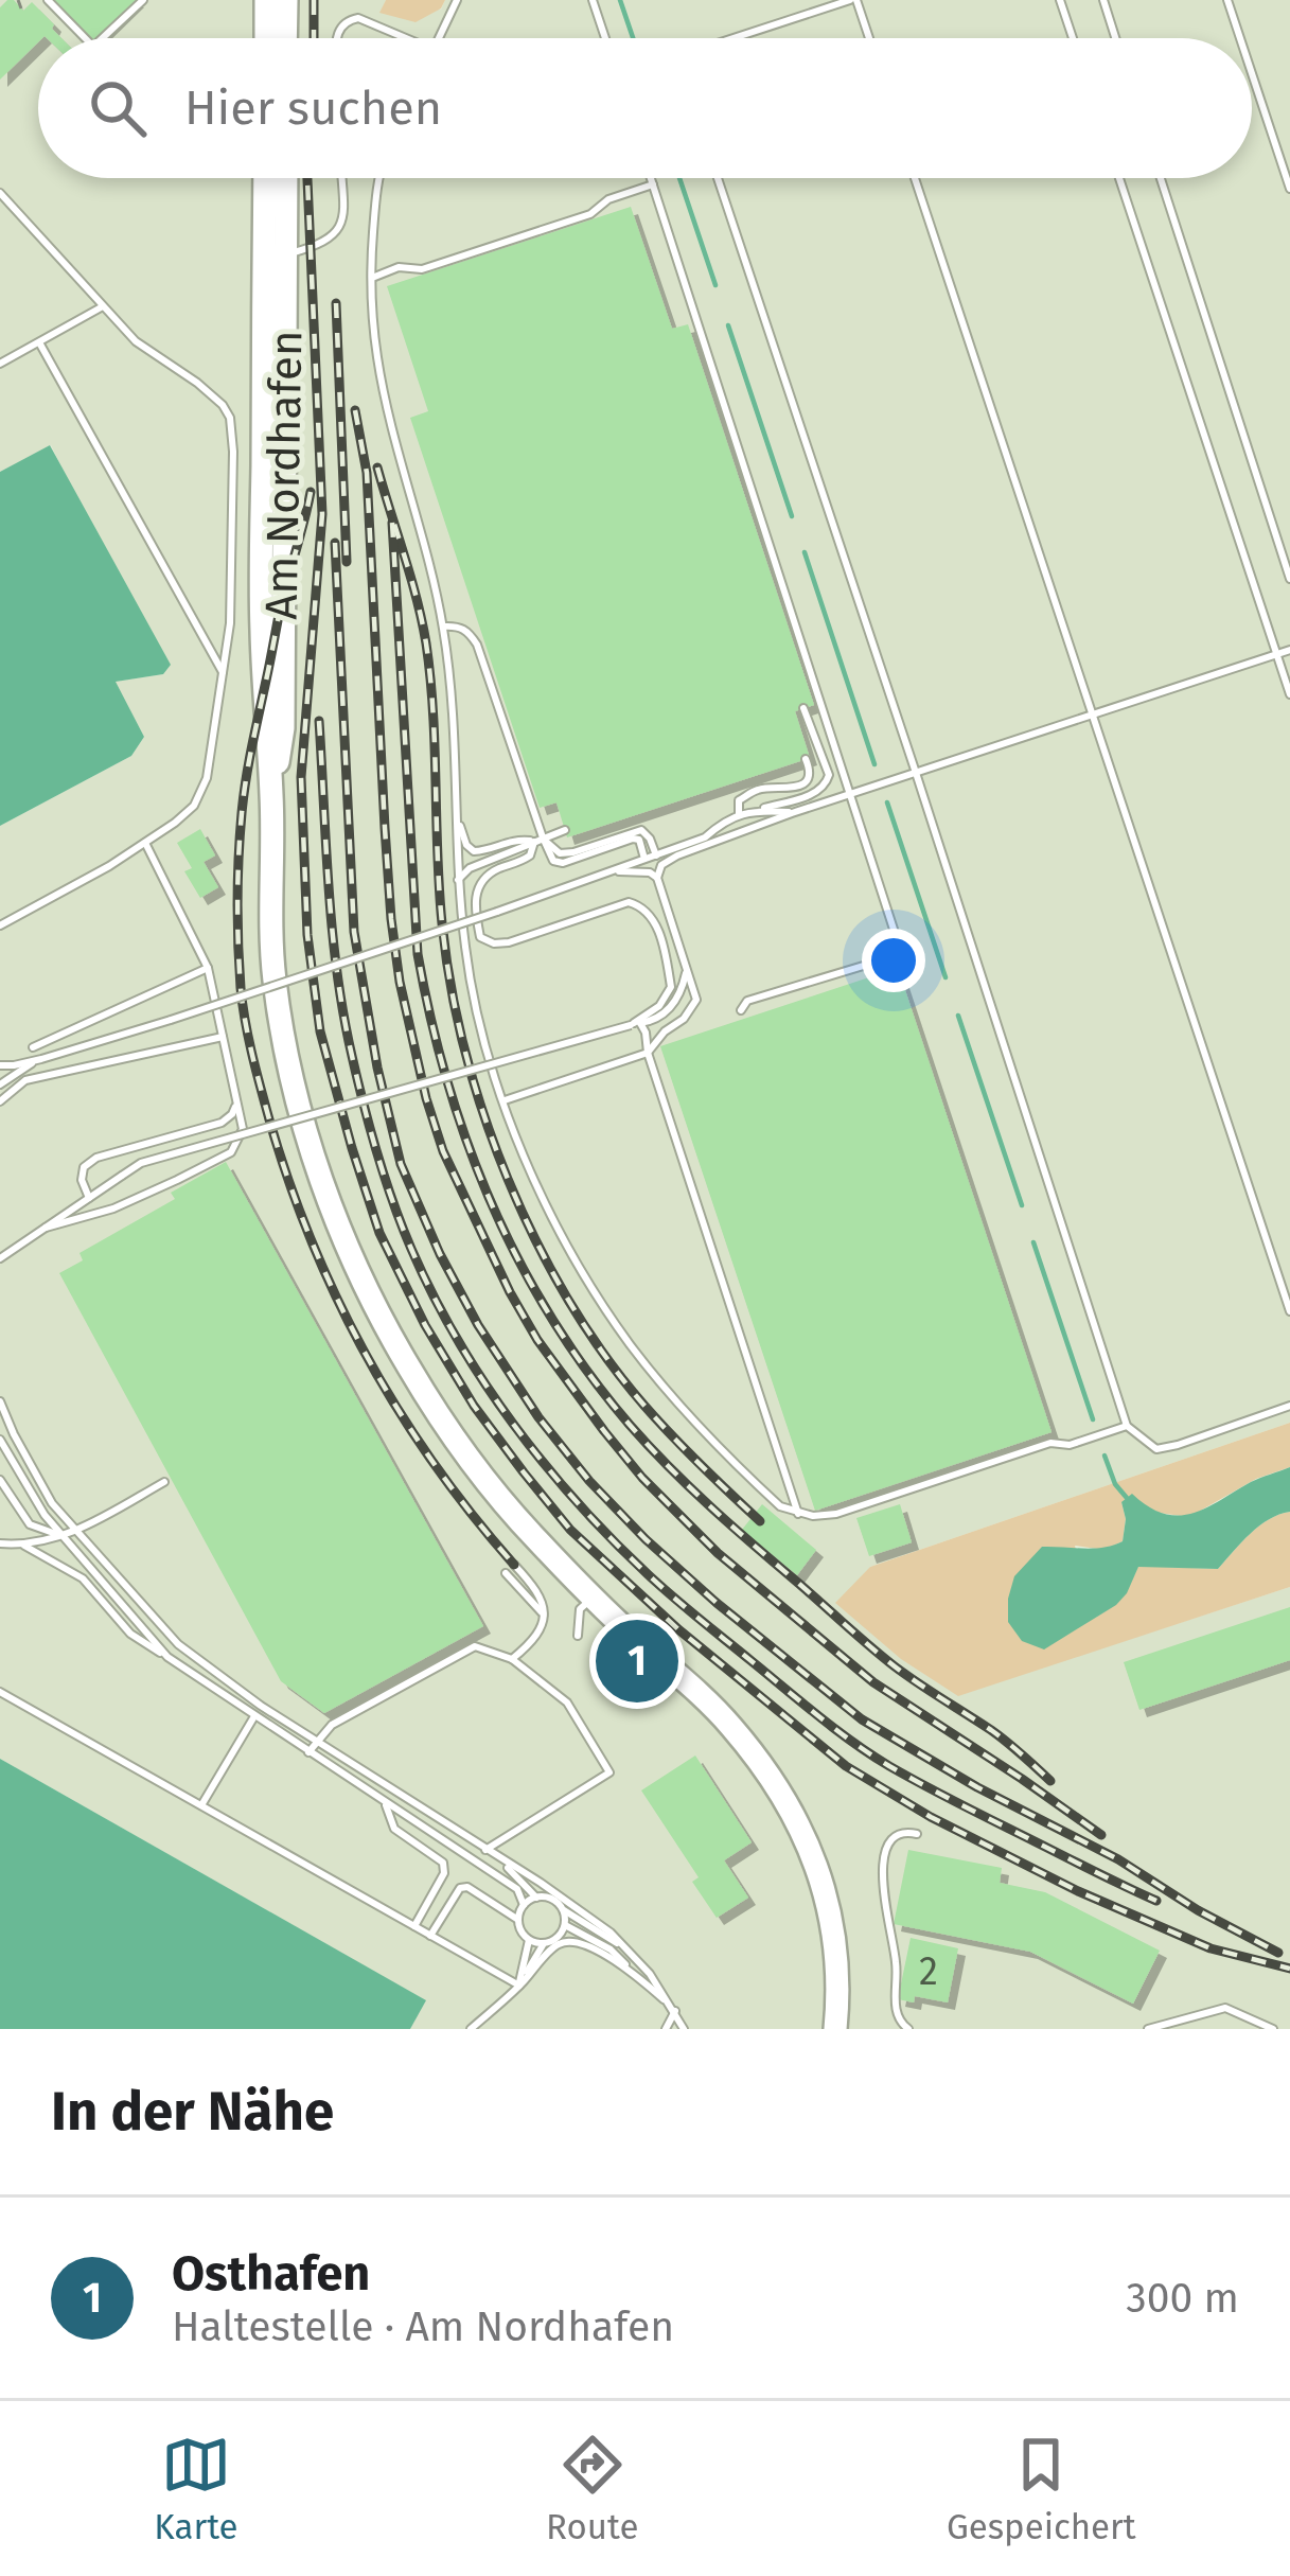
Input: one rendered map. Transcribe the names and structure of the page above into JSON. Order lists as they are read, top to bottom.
{
  "streets": {
    "main road": ["Am Nordhafen"]
  },
  "house_numbers": ["2"],
  "page": {
    "search": "Hier suchen",
    "pins": "1",
    "heading": "In der Nähe",
    "list": [
      {
        "mark": "1",
        "name": "Osthafen",
        "note": "Haltestelle · Am Nordhafen",
        "value": "300 m"
      }
    ],
    "nav": ["Karte", "Route", "Gespeichert"]
  }
}
